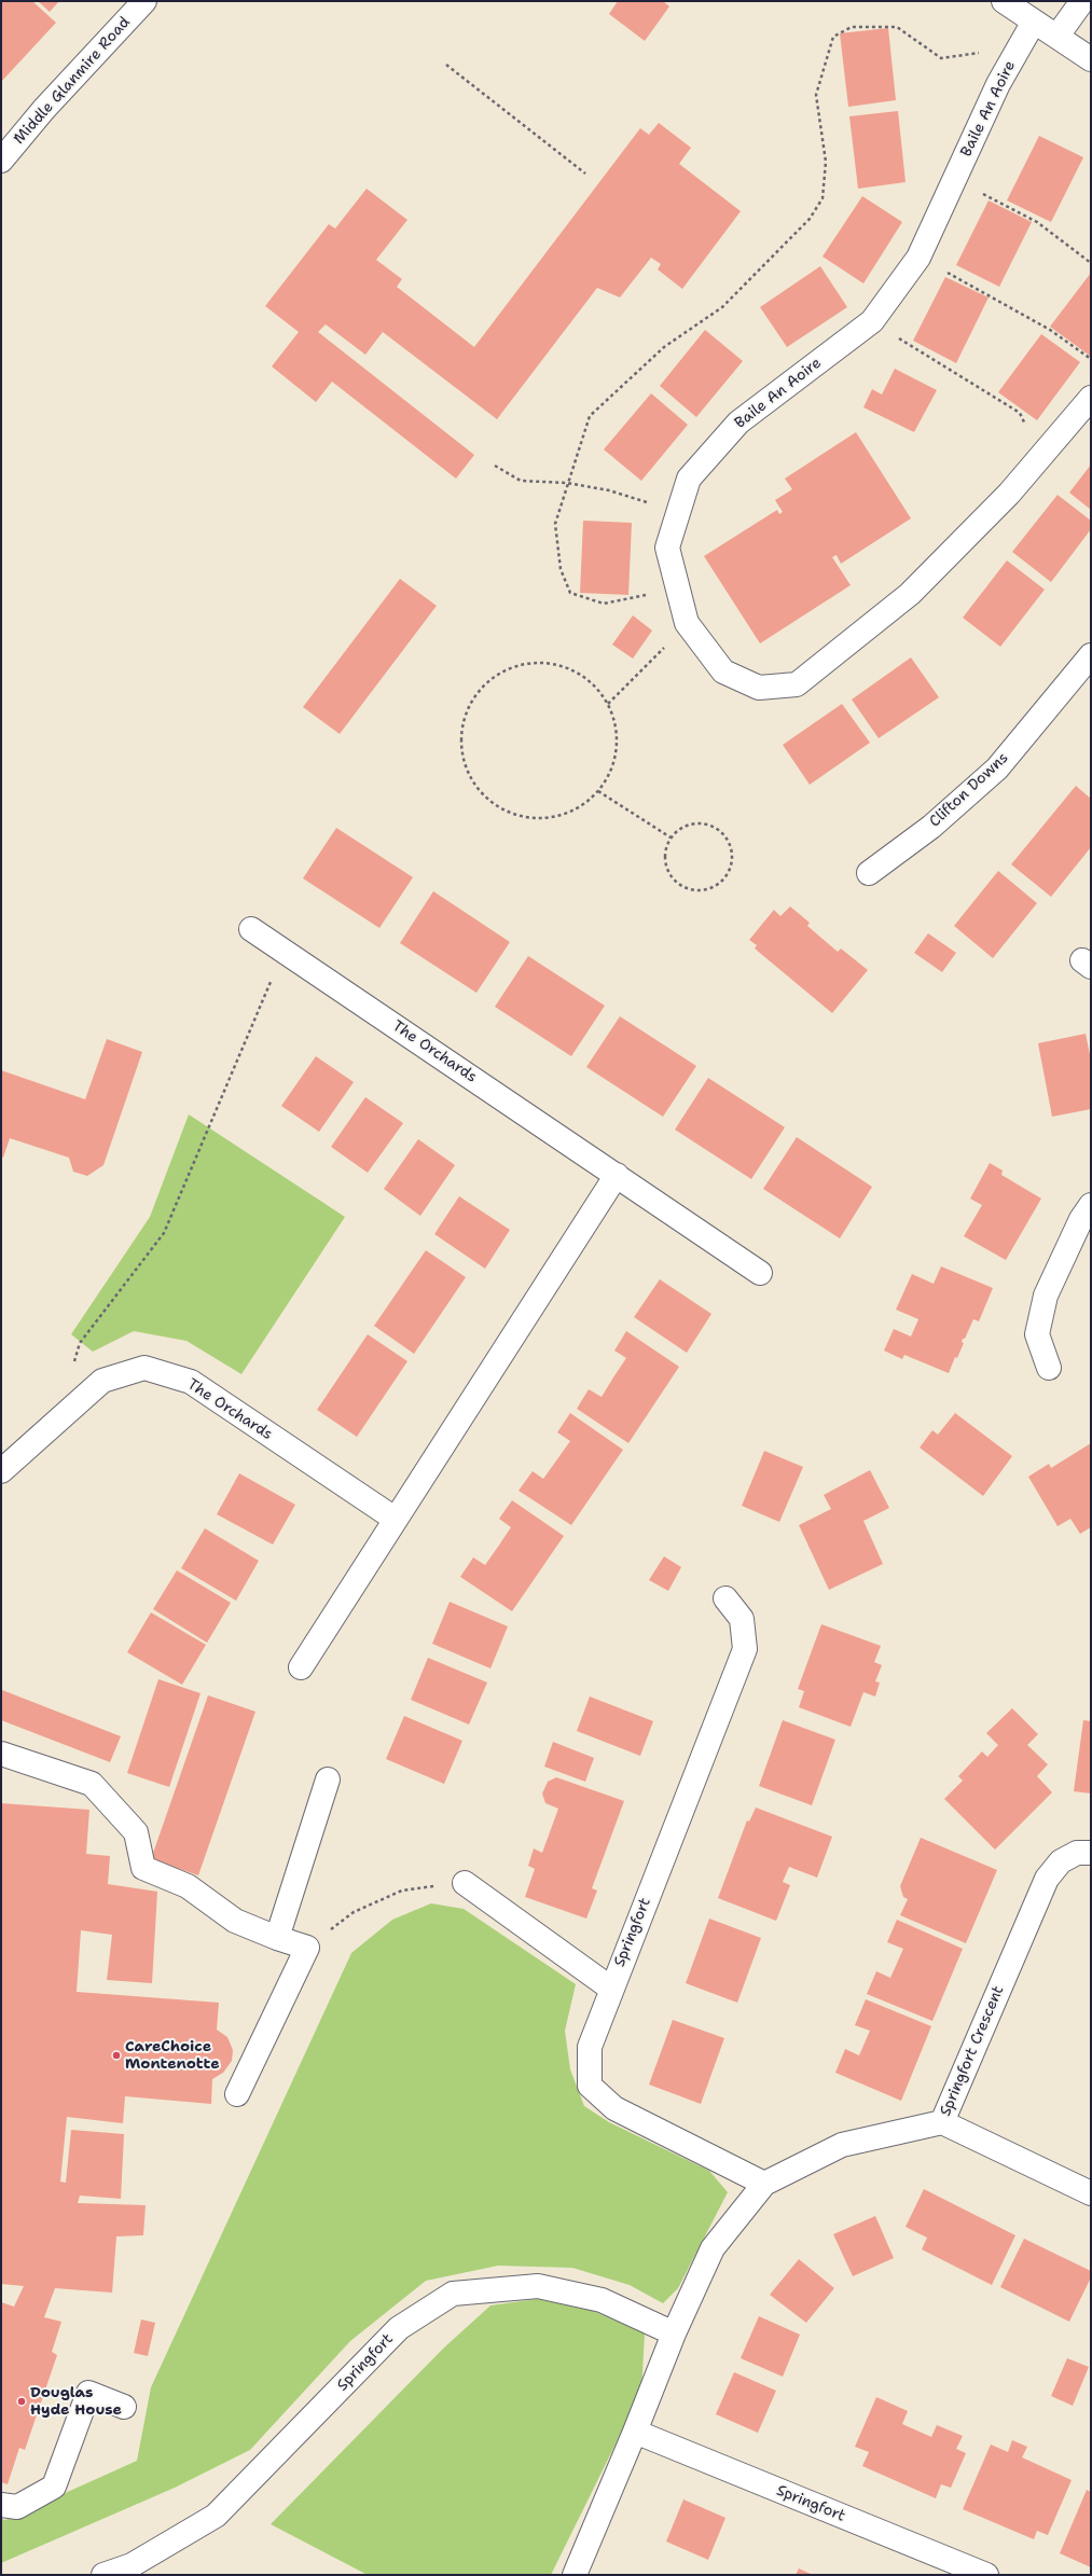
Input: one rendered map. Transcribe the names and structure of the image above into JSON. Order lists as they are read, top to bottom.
{
  "streets": {
    "street": [
      "Middle Glanmire Road",
      "Baile An Aoire",
      "Clifton Downs",
      "The Orchards",
      "Springfort",
      "Springfort Crescent"
    ]
  },
  "places": ["CareChoice Montenotte", "Douglas Hyde House"]
}
